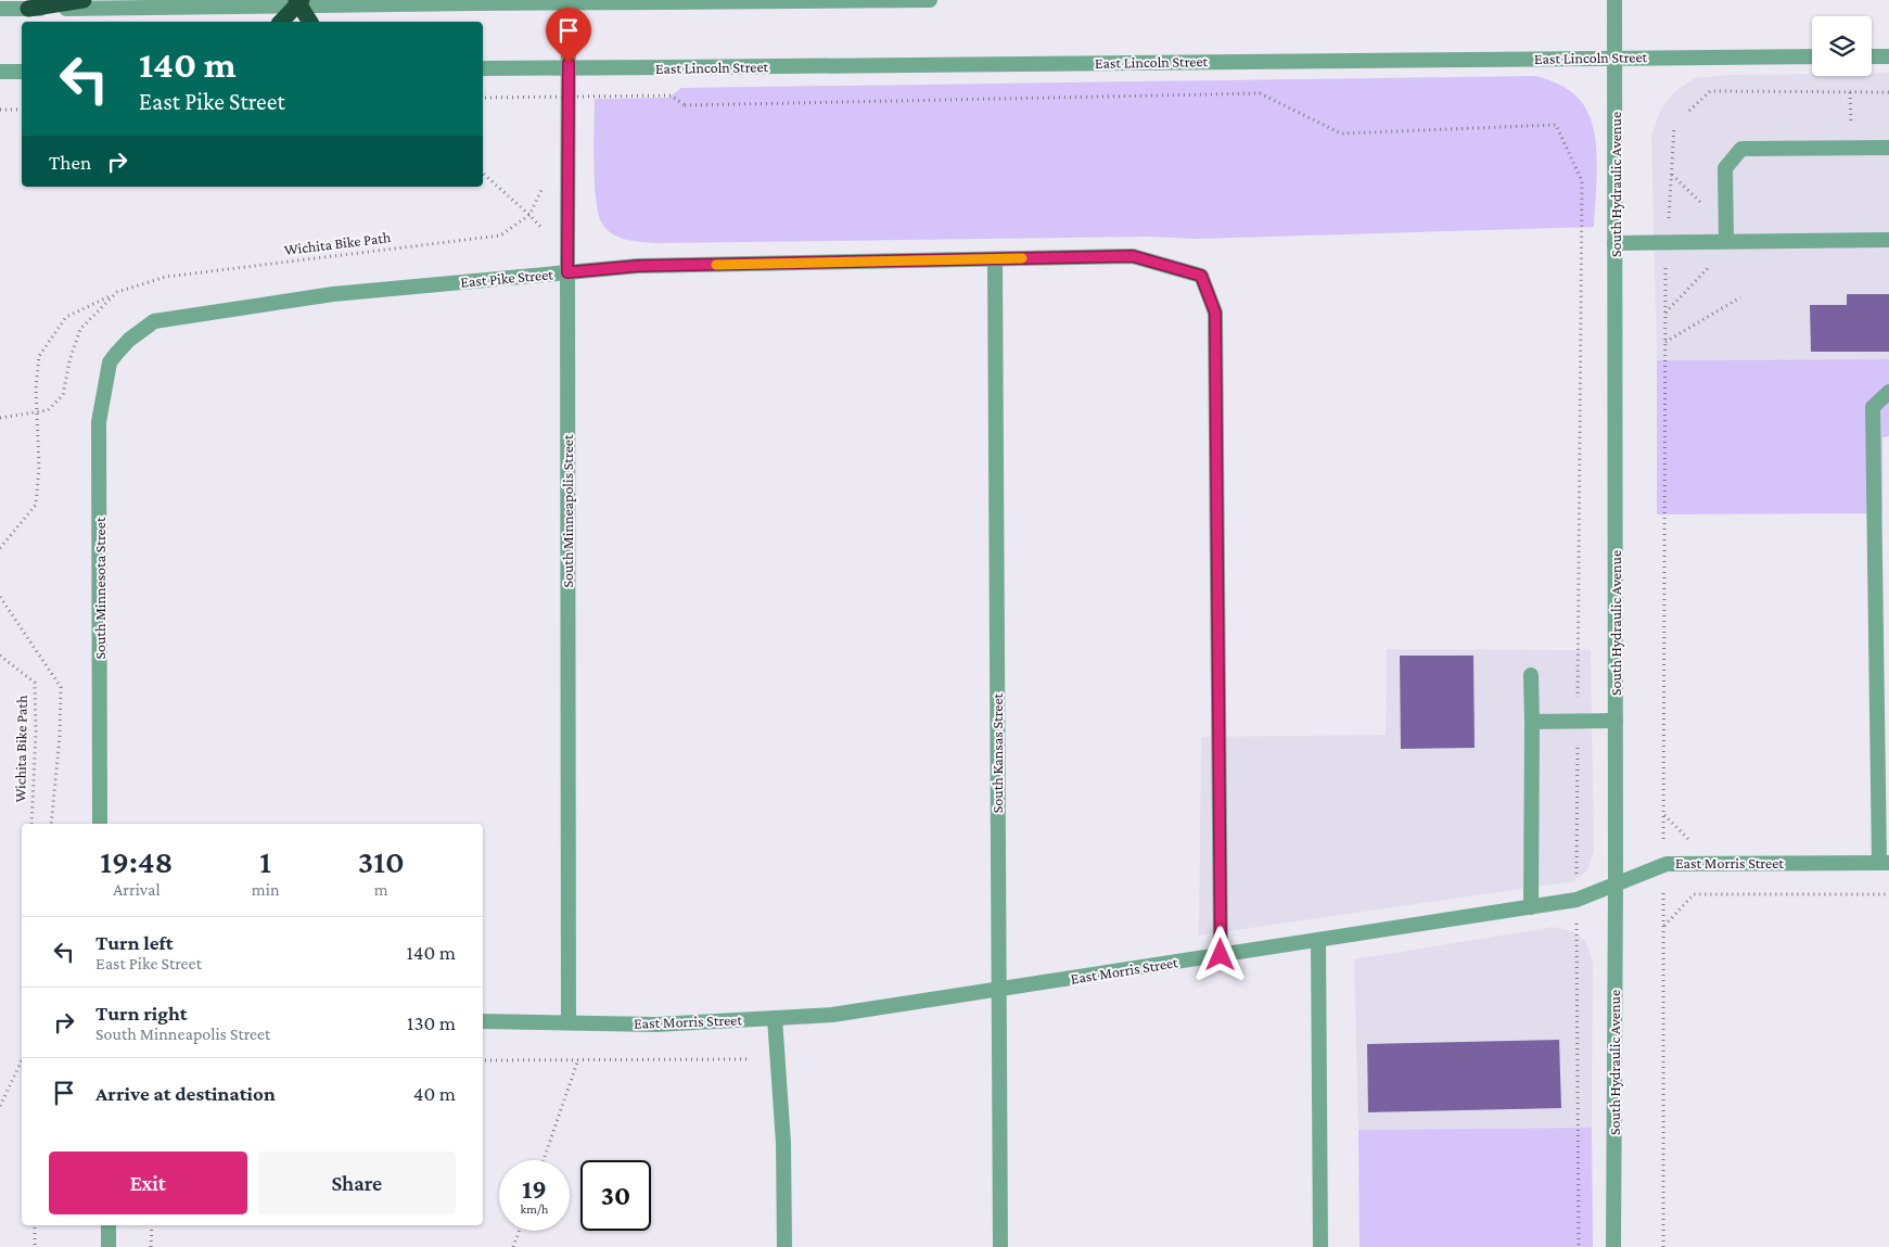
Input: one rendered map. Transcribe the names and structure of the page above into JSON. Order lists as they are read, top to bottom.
{
  "streets": {
    "street": [
      "East Lincoln Street",
      "South Hydraulic Avenue",
      "East Pike Street",
      "South Minneapolis Street",
      "South Minnesota Street",
      "South Kansas Street",
      "East Morris Street"
    ],
    "path": ["Wichita Bike Path"]
  },
  "crossings": [
    ["East Lincoln Street", "South Hydraulic Avenue"],
    ["South Hydraulic Avenue", "East Morris Street"],
    ["East Pike Street", "South Minneapolis Street"],
    ["East Pike Street", "South Minnesota Street"],
    ["East Pike Street", "South Kansas Street"],
    ["East Pike Street", "East Morris Street"],
    ["South Minneapolis Street", "East Morris Street"],
    ["South Kansas Street", "East Morris Street"]
  ],
  "page": {
    "turn": ["140 m", "East Pike Street"],
    "then": "Then",
    "eta": [
      "19:48",
      "Arrival",
      "1",
      "min",
      "310",
      "m"
    ],
    "list": [
      {
        "name": "Turn left",
        "note": "East Pike Street",
        "value": "140 m"
      },
      {
        "name": "Turn right",
        "note": "South Minneapolis Street",
        "value": "130 m"
      },
      {
        "name": "Arrive at destination",
        "value": "40 m"
      }
    ],
    "buttons": ["Exit", "Share"],
    "speed": "19 km/h",
    "limit": "30"
  }
}
